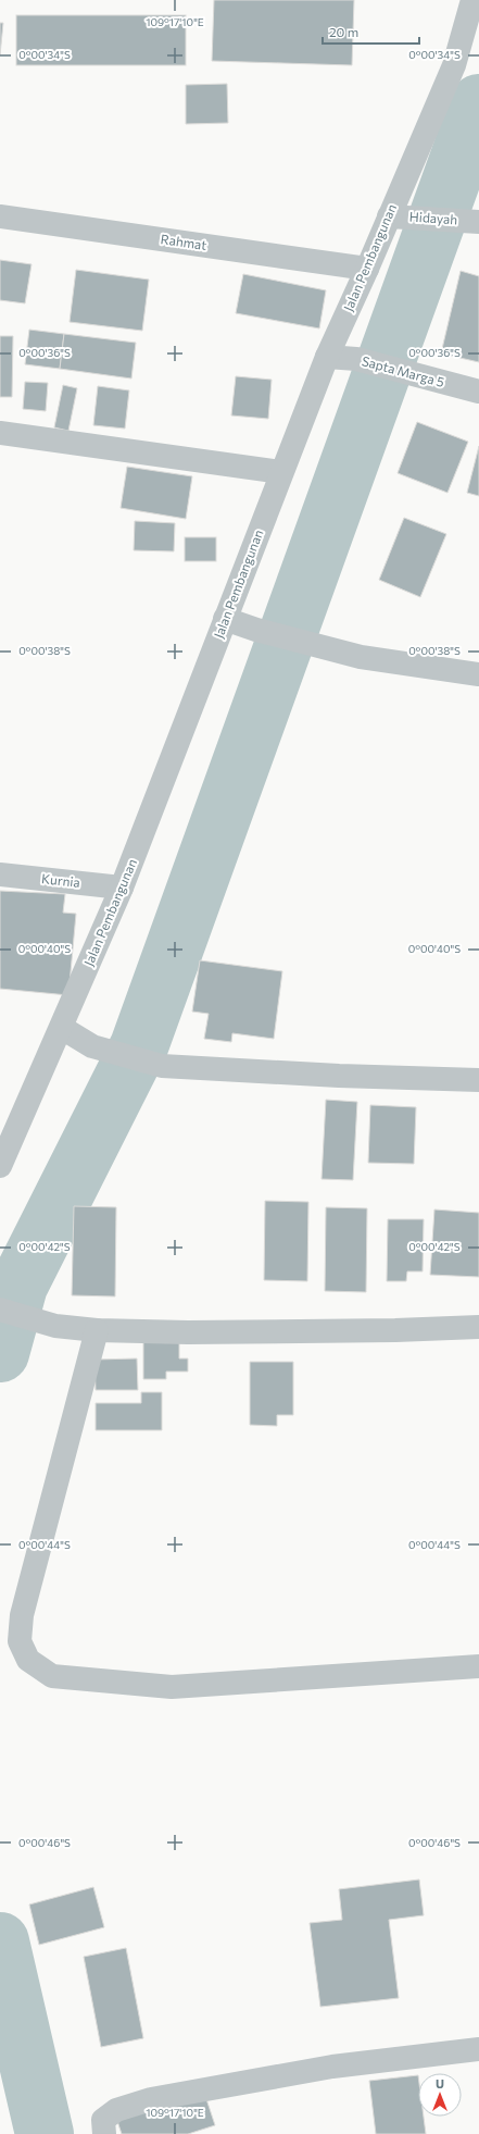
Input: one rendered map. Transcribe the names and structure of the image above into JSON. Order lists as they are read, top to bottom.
{
  "streets": {
    "street": [
      "Hidayah",
      "Rahmat",
      "Jalan Pembangunan",
      "Sapta Marga 5",
      "Kurnia"
    ]
  },
  "crossings": [
    ["Hidayah", "Jalan Pembangunan"],
    ["Rahmat", "Jalan Pembangunan"],
    ["Jalan Pembangunan", "Sapta Marga 5"],
    ["Jalan Pembangunan", "Kurnia"]
  ],
  "scale_bar": "20 m",
  "north": "top",
  "coordinates": [
    "109°17'10\"E",
    "0°00'34\"S",
    "0°00'36\"S",
    "0°00'38\"S",
    "0°00'40\"S",
    "0°00'42\"S",
    "0°00'44\"S",
    "0°00'46\"S"
  ]
}
